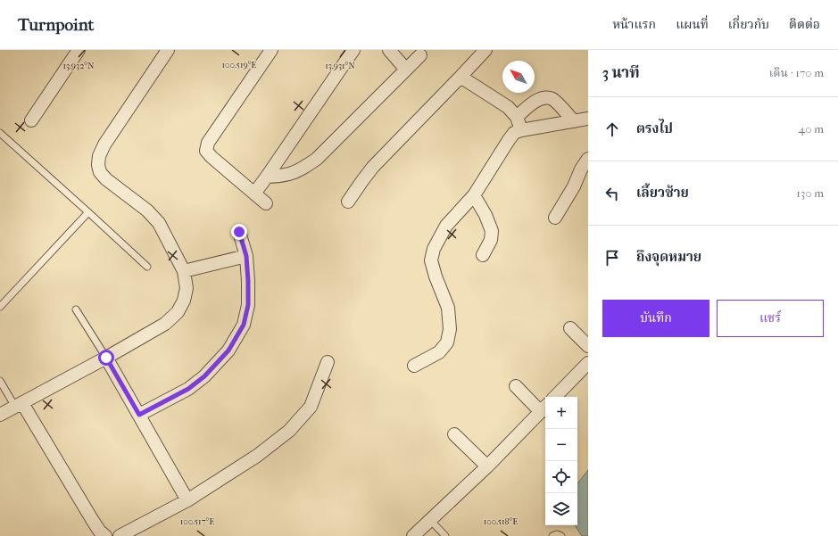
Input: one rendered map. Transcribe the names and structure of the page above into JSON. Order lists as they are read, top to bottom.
{
  "north": "top left",
  "page": {
    "header": "Turnpoint",
    "nav": [
      "หน้าแรก",
      "แผนที่",
      "เกี่ยวกับ",
      "ติดต่อ"
    ],
    "heading": ["3 นาที", "เดิน · 170 m"],
    "list": [
      ["ตรงไป", "40 m"],
      ["เลี้ยวซ้าย", "130 m"],
      "ถึงจุดหมาย"
    ],
    "buttons": ["บันทึก", "แชร์"],
    "map_buttons": ["+", "−"]
  },
  "coordinates": [
    "100.519°E",
    "13.932°N",
    "13.931°N",
    "100.517°E",
    "100.518°E"
  ]
}
